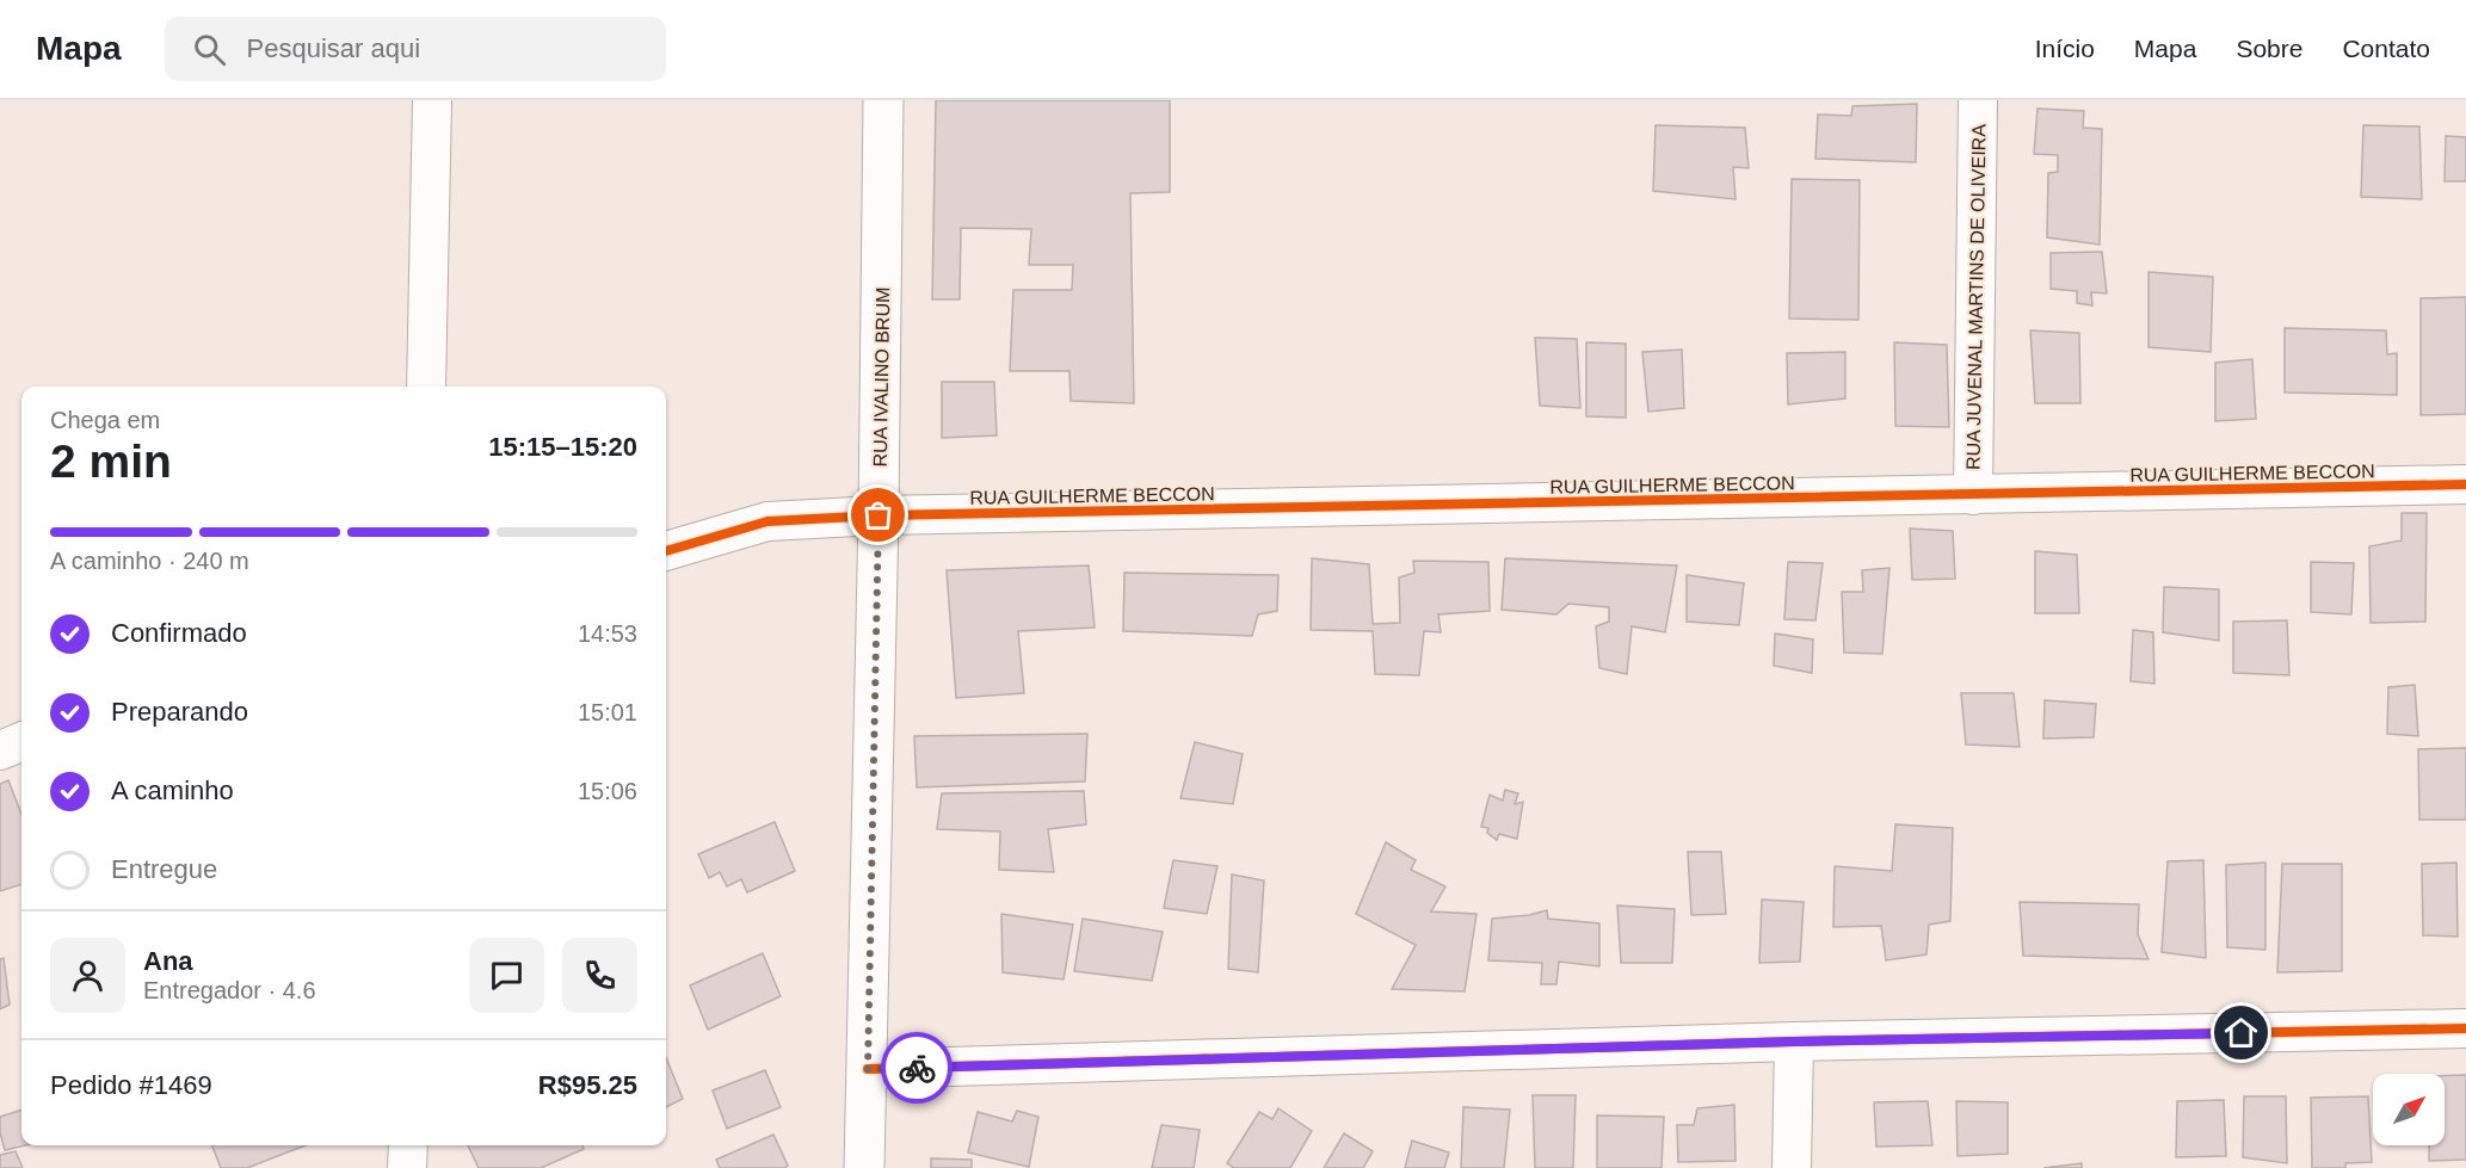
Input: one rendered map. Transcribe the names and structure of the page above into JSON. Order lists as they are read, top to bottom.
{
  "streets": {
    "street": ["RUA JUVENAL MARTINS DE OLIVEIRA", "RUA IVALINO BRUM", "RUA GUILHERME BECCON"]
  },
  "crossings": [
    ["RUA JUVENAL MARTINS DE OLIVEIRA", "RUA GUILHERME BECCON"],
    ["RUA IVALINO BRUM", "RUA GUILHERME BECCON"]
  ],
  "north": "top right",
  "page": {
    "header": "Mapa",
    "search": "Pesquisar aqui",
    "nav": [
      "Início",
      "Mapa",
      "Sobre",
      "Contato"
    ],
    "heading": ["2 min", "Chega em", "15:15–15:20"],
    "panel": [
      "Ana",
      "Entregador · 4.6",
      "Pedido #1469",
      "R$95.25"
    ],
    "bar": "A caminho · 240 m",
    "list": [
      ["Confirmado", "14:53"],
      ["Preparando", "15:01"],
      ["A caminho", "15:06"],
      "Entregue"
    ]
  }
}
